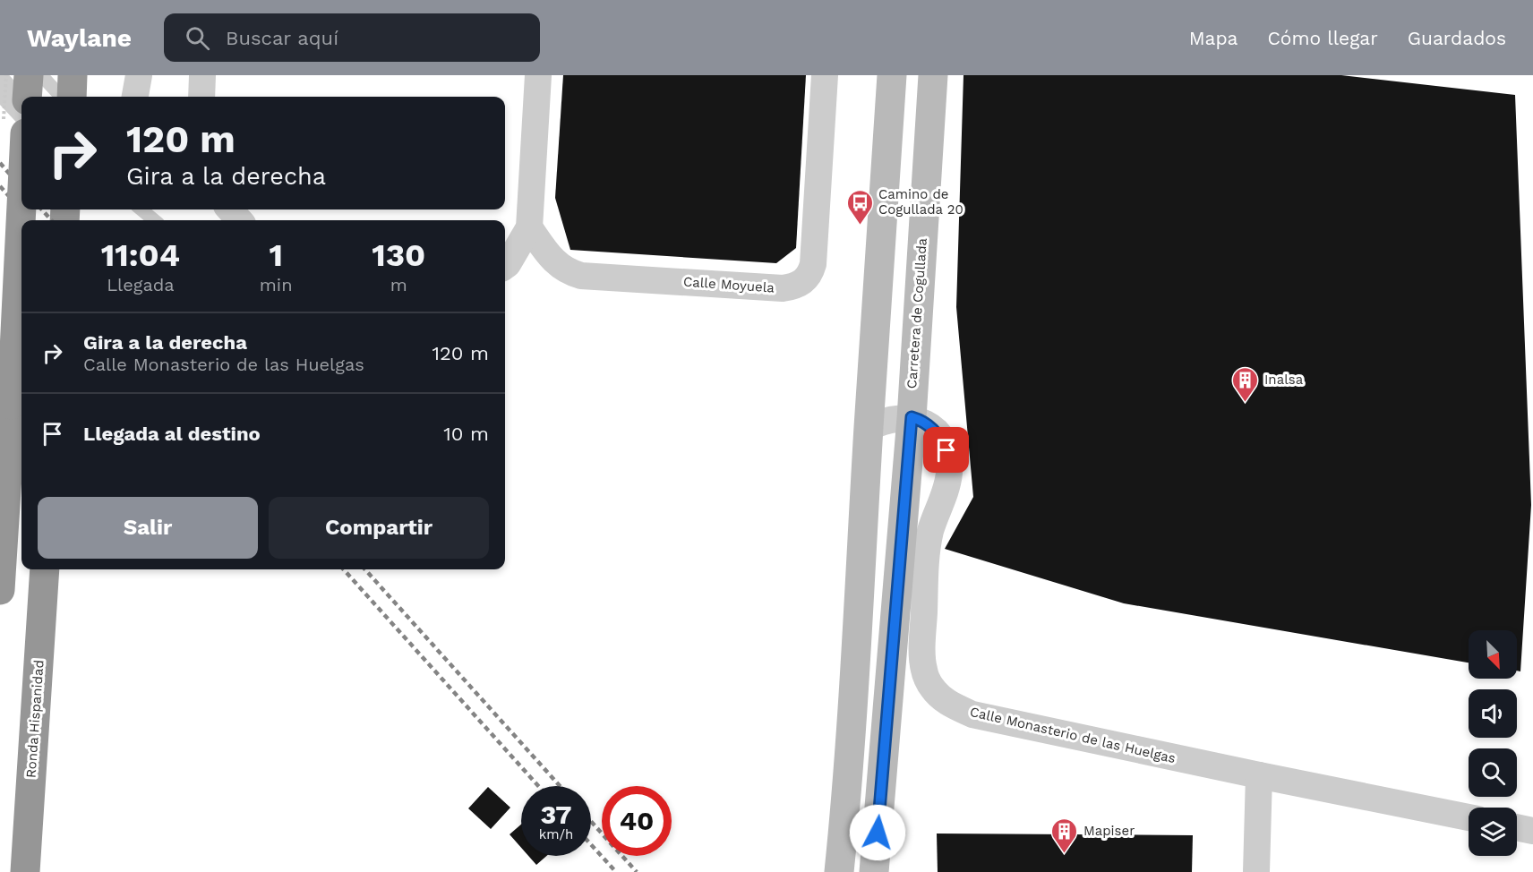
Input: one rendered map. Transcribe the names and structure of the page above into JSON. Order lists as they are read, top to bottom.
{
  "streets": {
    "highway": ["Ronda Hispanidad"],
    "street": ["Calle Moyuela", "Carretera de Cogullada", "Calle Monasterio de las Huelgas"]
  },
  "crossings": [
    ["Carretera de Cogullada", "Calle Monasterio de las Huelgas"]
  ],
  "places": {
    "bus stop": ["Camino de Cogullada 20"],
    "building": ["Inalsa", "Mapiser"]
  },
  "north": "bottom right",
  "page": {
    "header": "Waylane",
    "search": "Buscar aquí",
    "nav": ["Mapa", "Cómo llegar", "Guardados"],
    "turn": ["120 m", "Gira a la derecha"],
    "eta": [
      "11:04",
      "Llegada",
      "1",
      "min",
      "130",
      "m"
    ],
    "list": [
      {
        "name": "Gira a la derecha",
        "note": "Calle Monasterio de las Huelgas",
        "value": "120 m"
      },
      {
        "name": "Llegada al destino",
        "value": "10 m"
      }
    ],
    "buttons": ["Salir", "Compartir"],
    "speed": "37 km/h",
    "limit": "40"
  }
}
